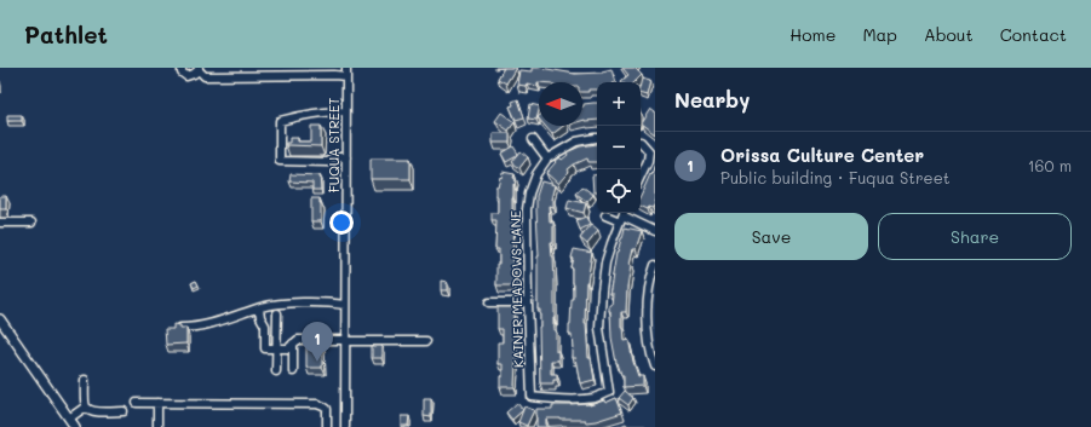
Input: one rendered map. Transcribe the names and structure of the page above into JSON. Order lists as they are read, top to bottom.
{
  "streets": {
    "street": ["FUQUA STREET", "KAINER MEADOWS LANE"]
  },
  "north": "left",
  "page": {
    "header": "Pathlet",
    "nav": [
      "Home",
      "Map",
      "About",
      "Contact"
    ],
    "heading": "Nearby",
    "map_buttons": ["+", "−"],
    "list": [
      {
        "mark": "1",
        "name": "Orissa Culture Center",
        "note": "Public building · Fuqua Street",
        "value": "160 m"
      }
    ],
    "buttons": ["Save", "Share"],
    "pins": "1"
  }
}
